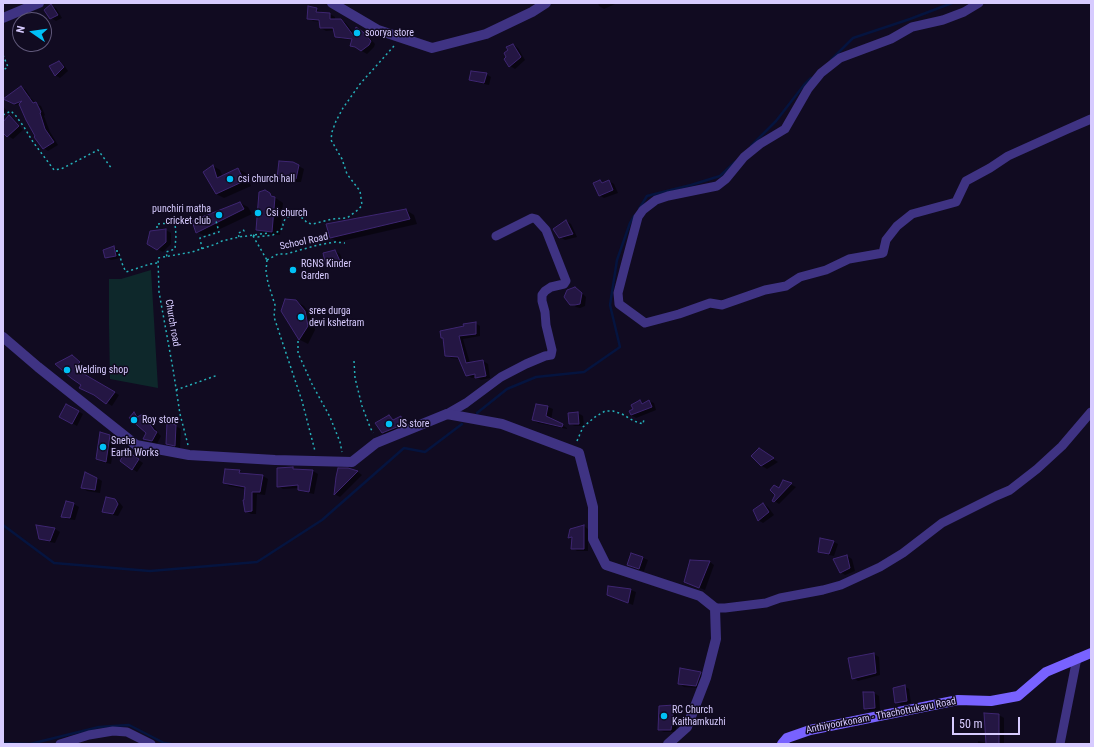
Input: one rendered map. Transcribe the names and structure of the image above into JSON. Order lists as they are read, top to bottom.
{
  "streets": {
    "main road": ["Anthiyoorkonam - Thachottukavu Road"],
    "path": ["School Road", "Church road"]
  },
  "places": [
    "soorya store",
    "csi church hall",
    "Csi church",
    "punchiri matha cricket club",
    "RGNS Kinder Garden",
    "sree durga devi kshetram",
    "Welding shop",
    "Roy store",
    "JS store",
    "Sneha Earth Works",
    "RC Church Kaithamkuzhi"
  ],
  "scale_bar": "50 m",
  "north": "left"
}
